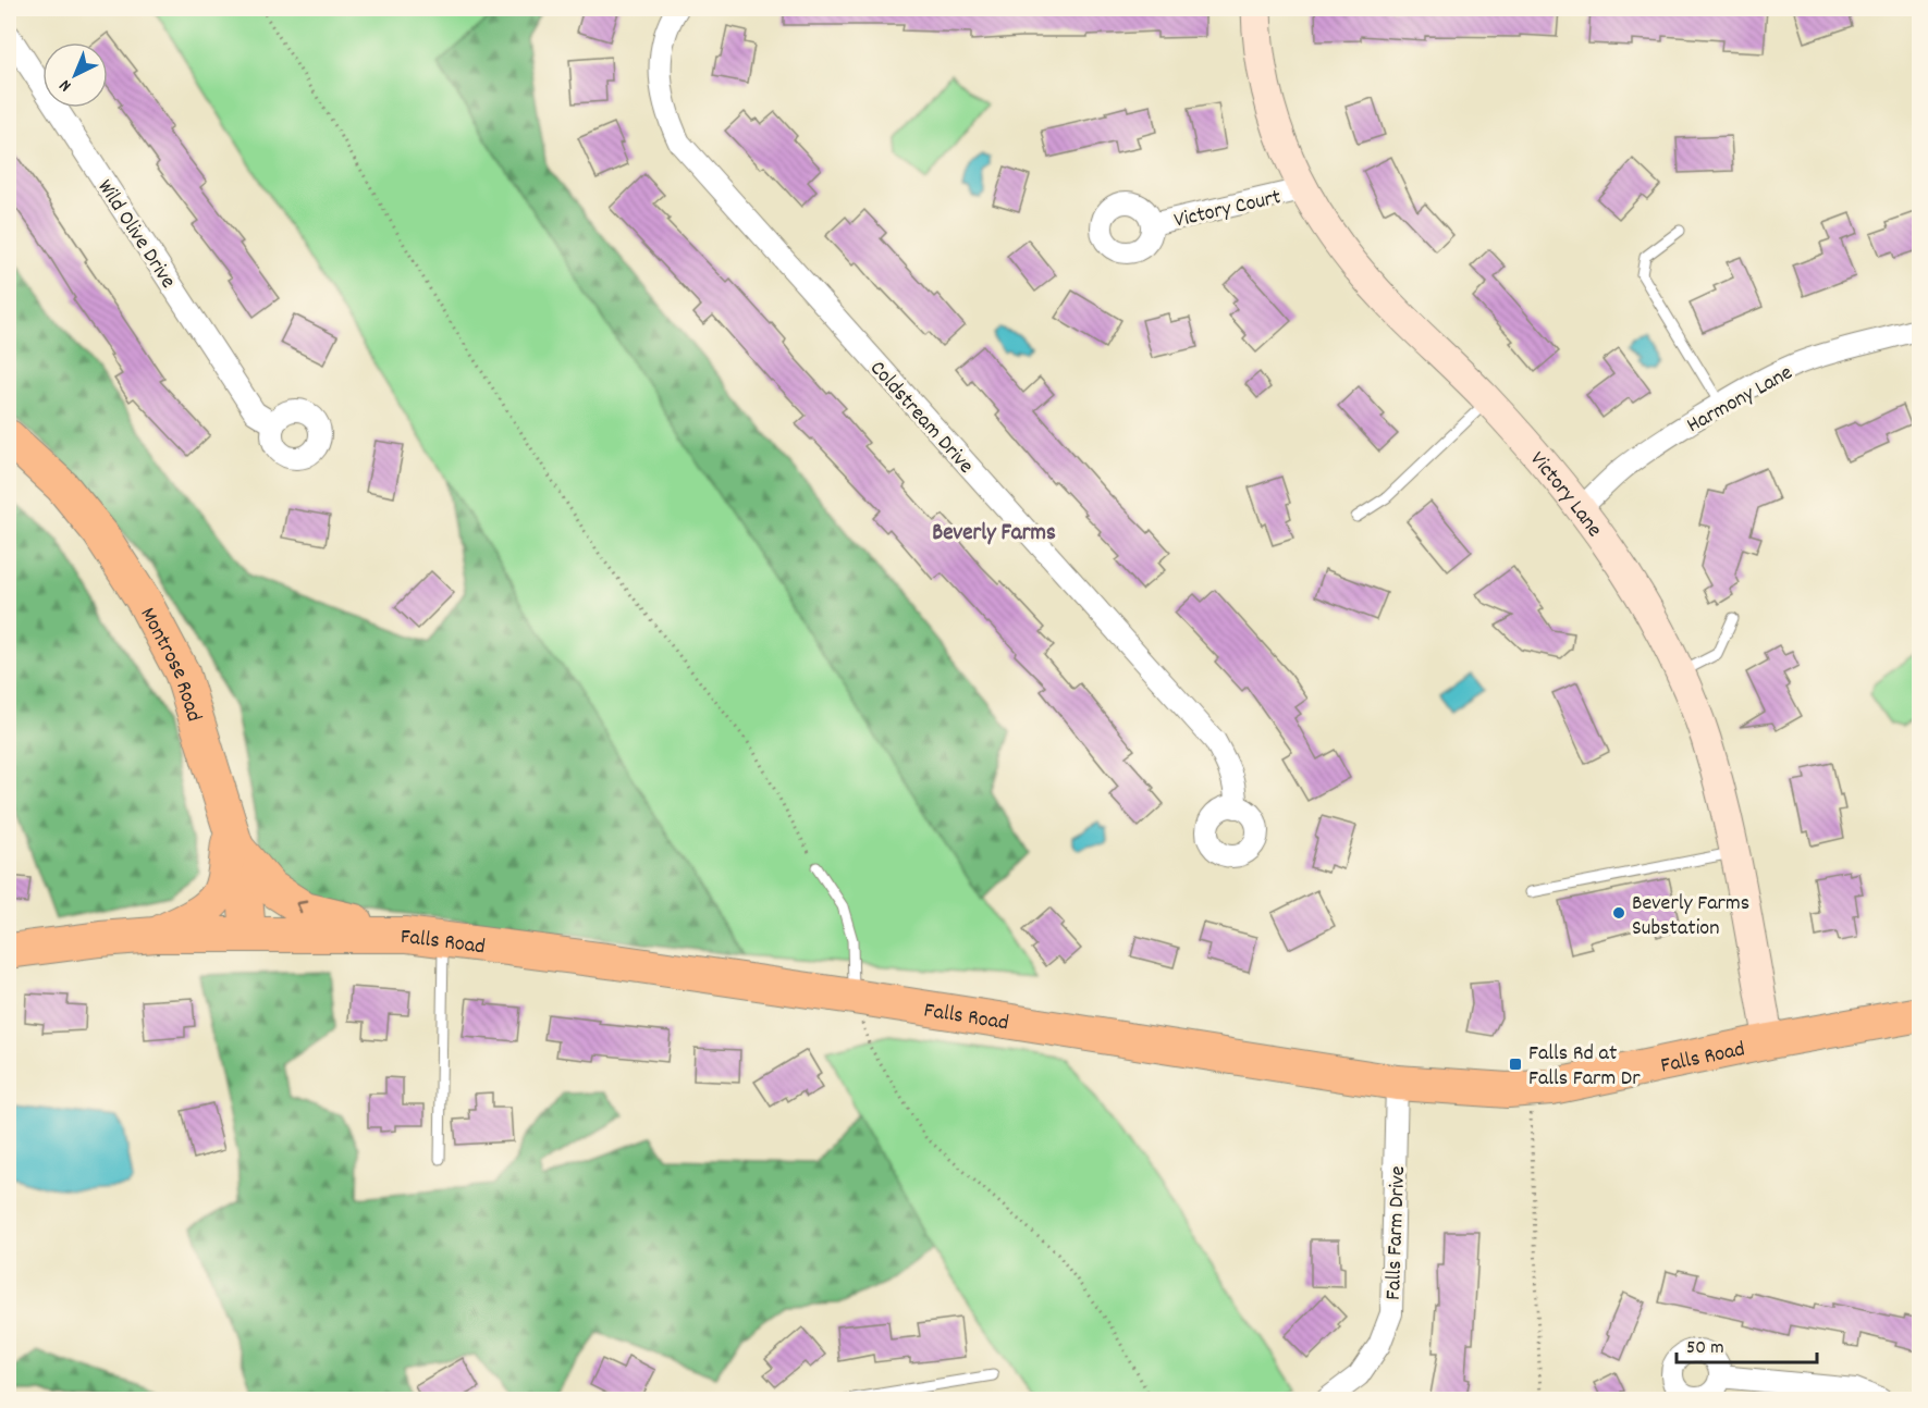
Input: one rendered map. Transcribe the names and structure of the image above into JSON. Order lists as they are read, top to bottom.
{
  "streets": {
    "main road": ["Montrose Road", "Falls Road"],
    "street": [
      "Victory Court",
      "Wild Olive Drive",
      "Harmony Lane",
      "Coldstream Drive",
      "Victory Lane",
      "Falls Farm Drive"
    ]
  },
  "crossings": [
    ["Victory Court", "Victory Lane"],
    ["Harmony Lane", "Victory Lane"],
    ["Victory Lane", "Falls Road"],
    ["Montrose Road", "Falls Road"],
    ["Falls Road", "Falls Farm Drive"]
  ],
  "districts": ["Beverly Farms"],
  "places": {
    "other": ["Beverly Farms Substation"],
    "transit": ["Falls Rd at Falls Farm Dr"]
  },
  "scale_bar": "50 m",
  "north": "bottom left"
}
